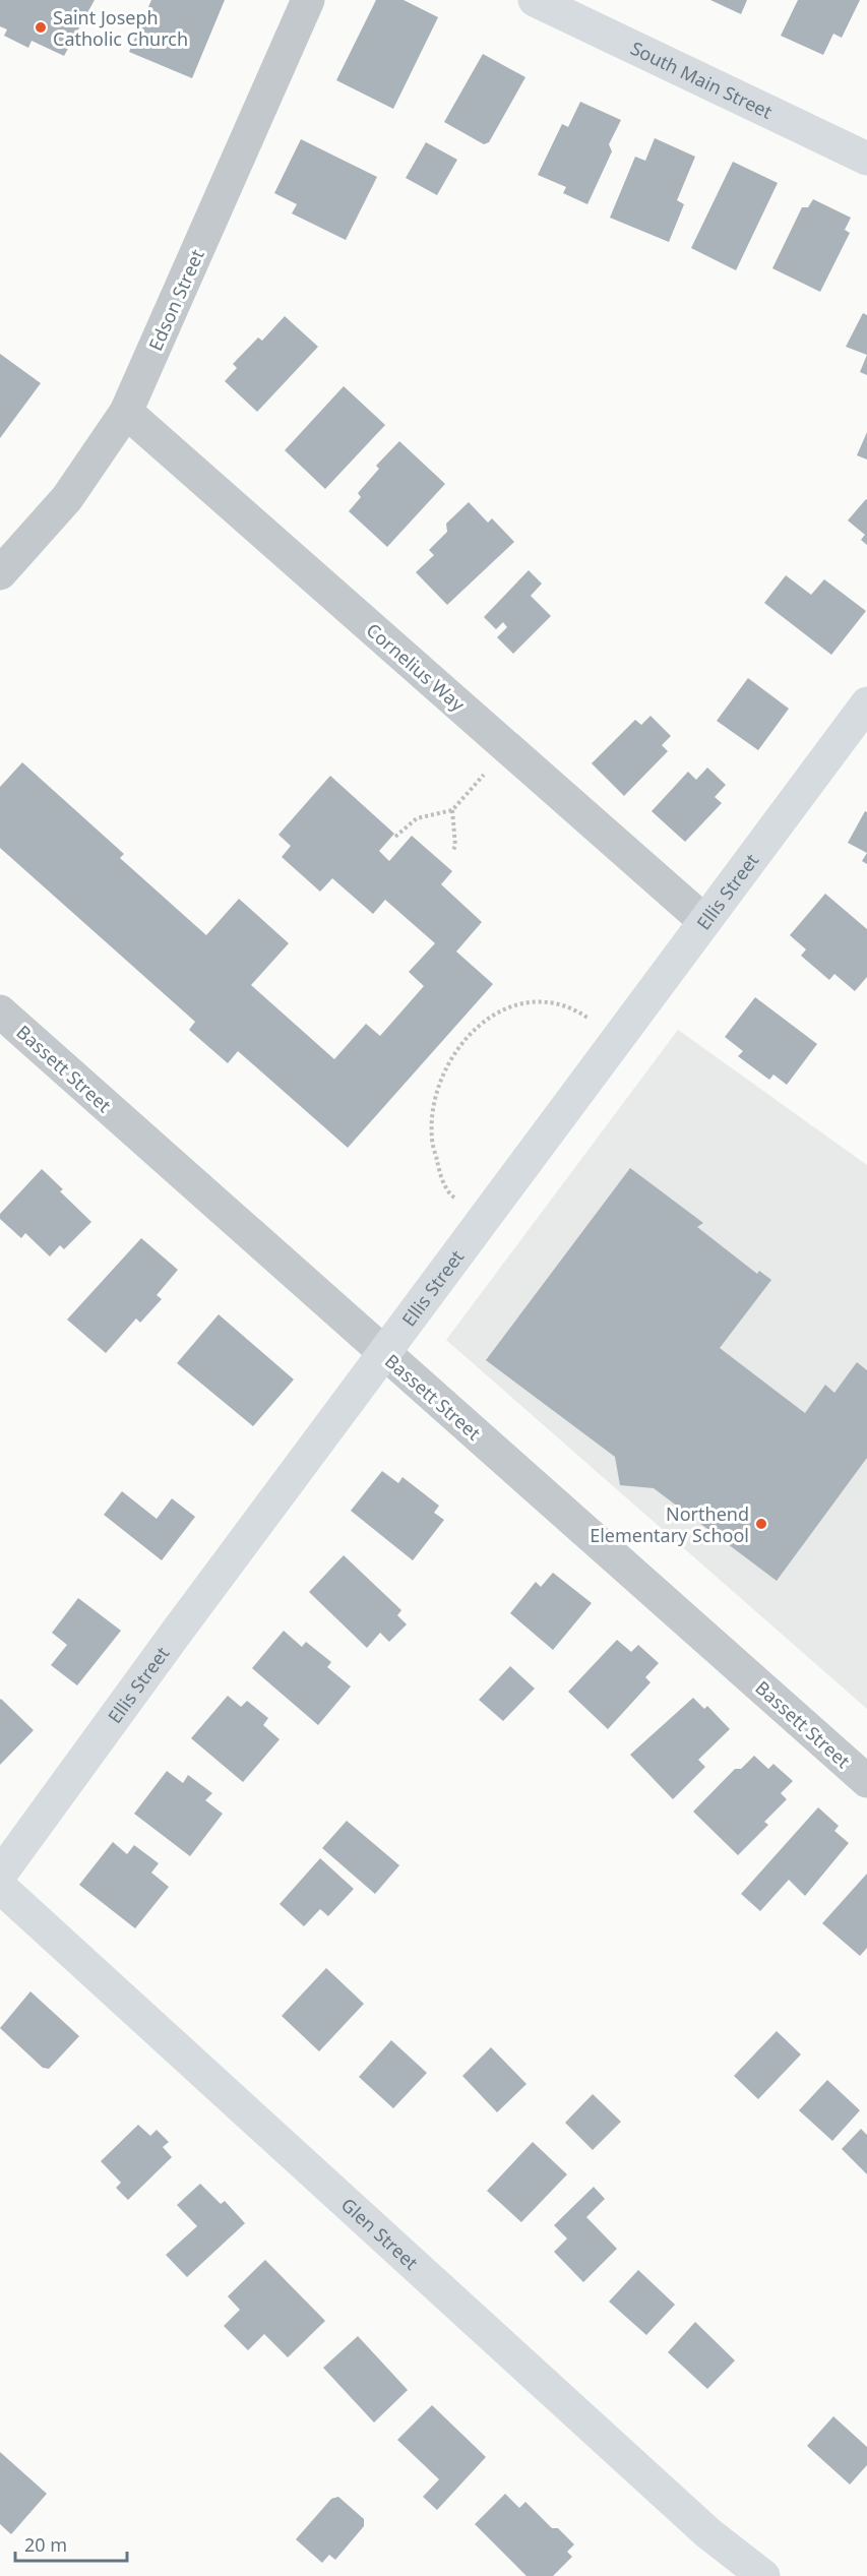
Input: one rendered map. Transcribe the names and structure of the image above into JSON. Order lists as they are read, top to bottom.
{
  "streets": {
    "street": [
      "South Main Street",
      "Edson Street",
      "Cornelius Way",
      "Ellis Street",
      "Bassett Street",
      "Glen Street"
    ]
  },
  "crossings": [
    ["Edson Street", "Cornelius Way"],
    ["Cornelius Way", "Ellis Street"],
    ["Ellis Street", "Bassett Street"]
  ],
  "places": ["Saint Joseph Catholic Church", "Northend Elementary School"],
  "scale_bar": "20 m"
}
